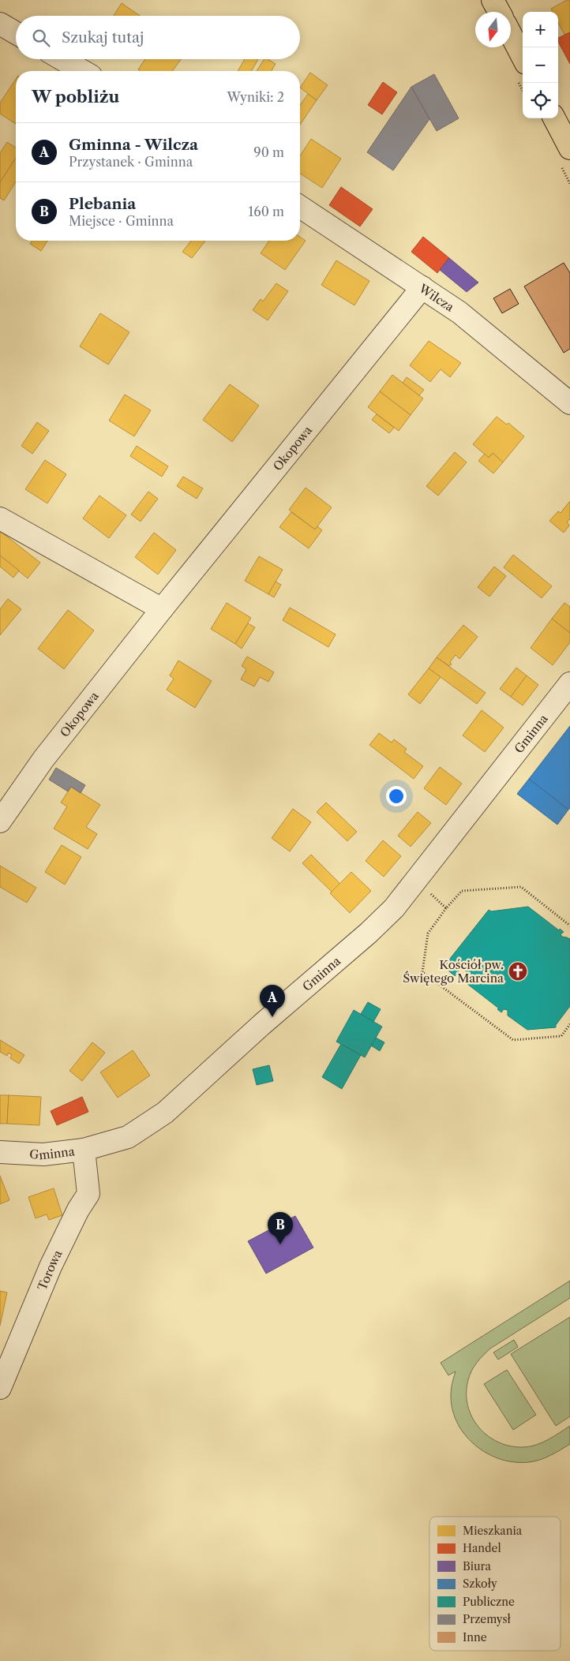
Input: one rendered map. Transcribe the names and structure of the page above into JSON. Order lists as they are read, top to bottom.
{
  "streets": {
    "street": [
      "Wilcza",
      "Okopowa",
      "Gminna",
      "Torowa"
    ]
  },
  "crossings": [
    ["Wilcza", "Okopowa"],
    ["Gminna", "Torowa"]
  ],
  "places": {
    "church": ["Kościół pw. Świętego Marcina"]
  },
  "legend": [
    "Mieszkania",
    "Handel",
    "Biura",
    "Szkoły",
    "Publiczne",
    "Przemysł",
    "Inne"
  ],
  "north": "bottom",
  "page": {
    "map_buttons": ["+", "−"],
    "search": "Szukaj tutaj",
    "heading": ["W pobliżu", "Wyniki: 2"],
    "list": [
      {
        "mark": "A",
        "name": "Gminna - Wilcza",
        "note": "Przystanek · Gminna",
        "value": "90 m"
      },
      {
        "mark": "B",
        "name": "Plebania",
        "note": "Miejsce · Gminna",
        "value": "160 m"
      }
    ],
    "pins": ["A", "B"]
  }
}
